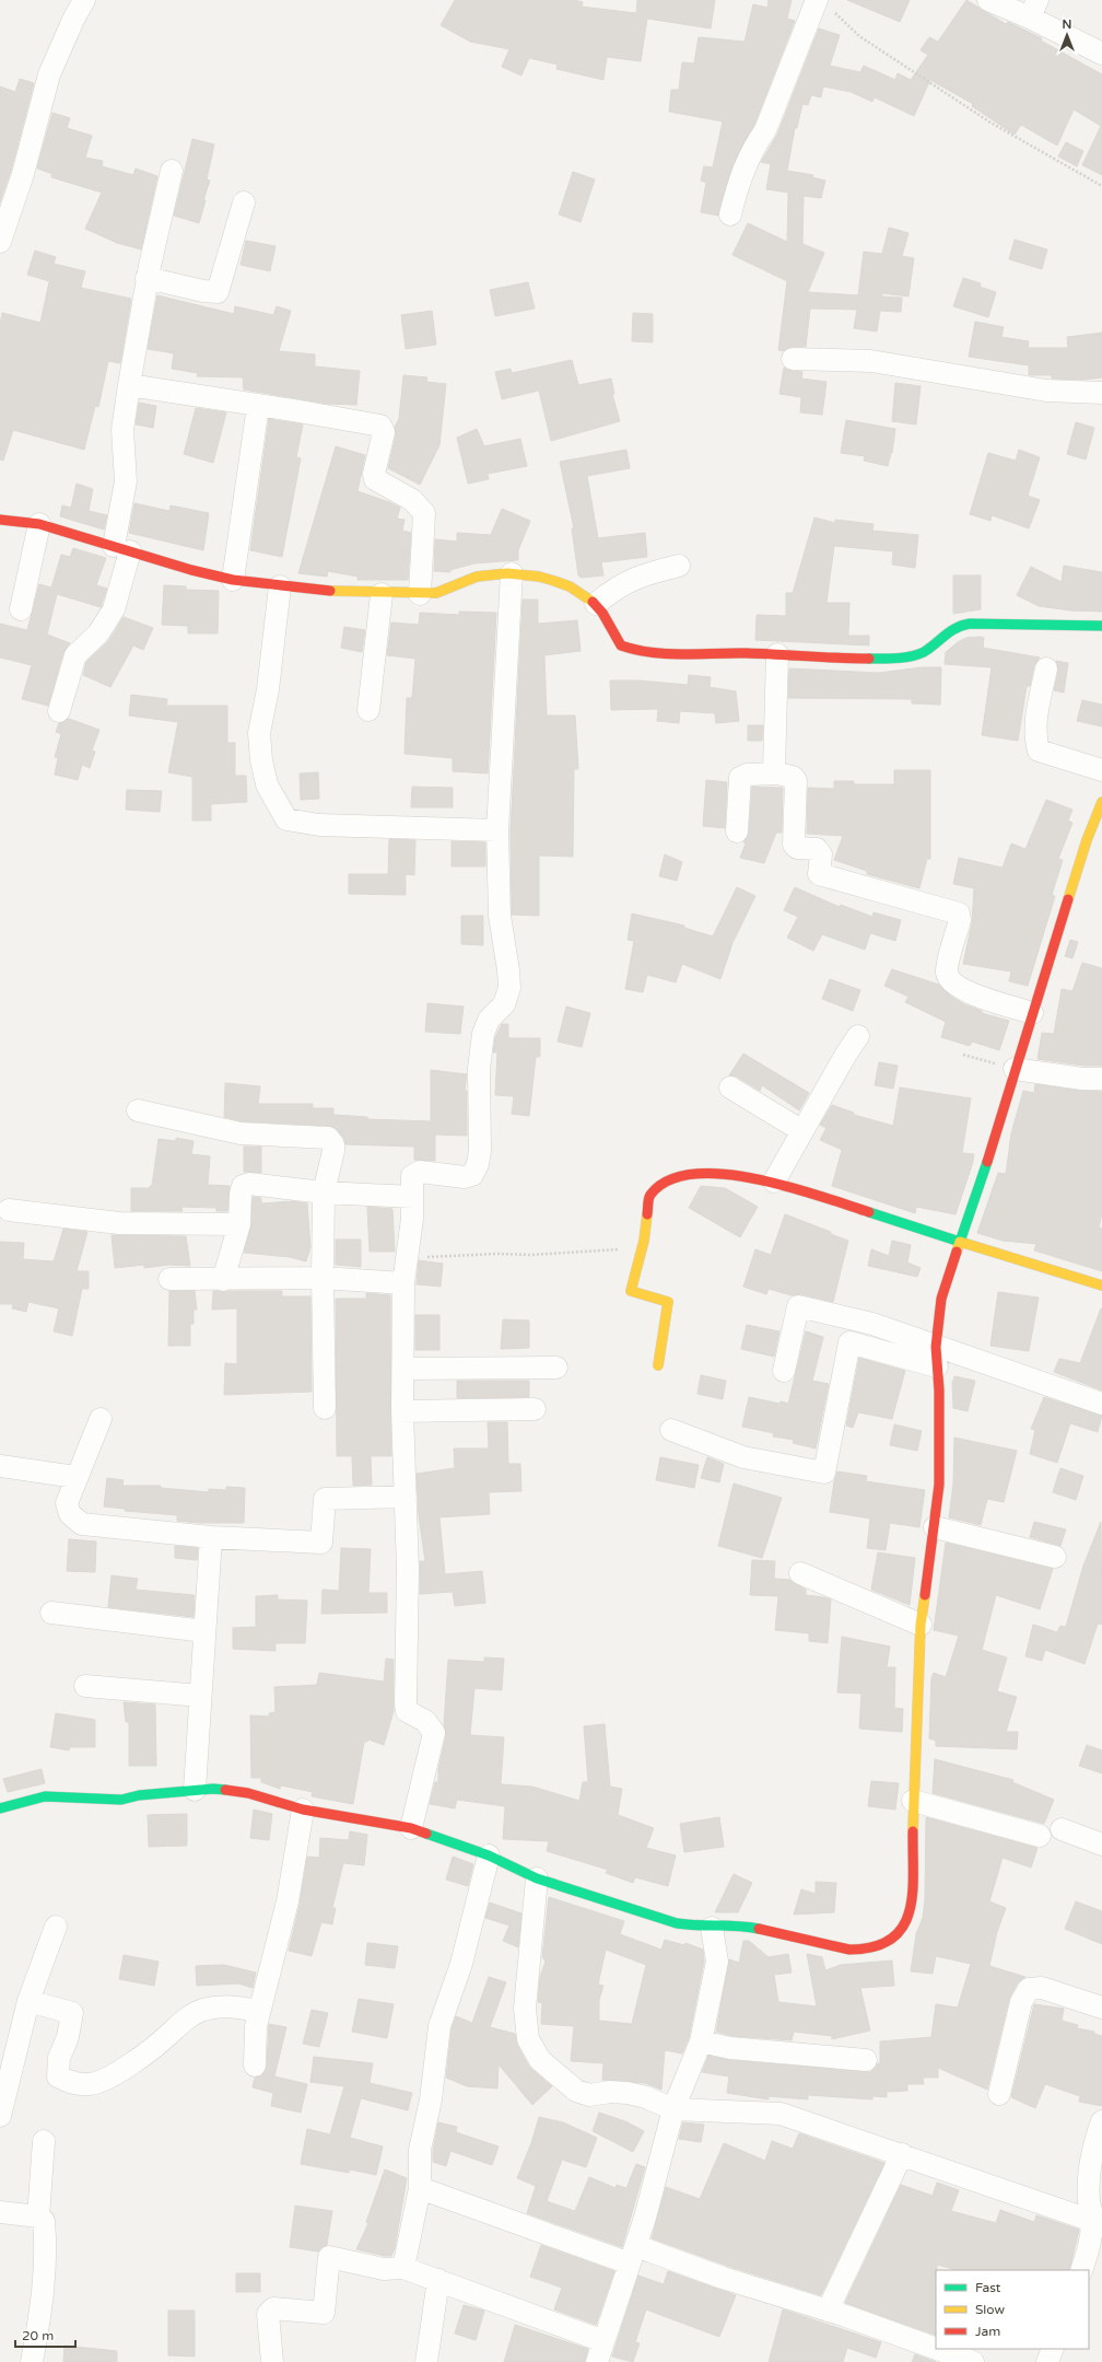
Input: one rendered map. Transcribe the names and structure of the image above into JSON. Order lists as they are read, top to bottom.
{
  "legend": ["Fast", "Slow", "Jam"],
  "scale_bar": "20 m",
  "north": "top"
}
